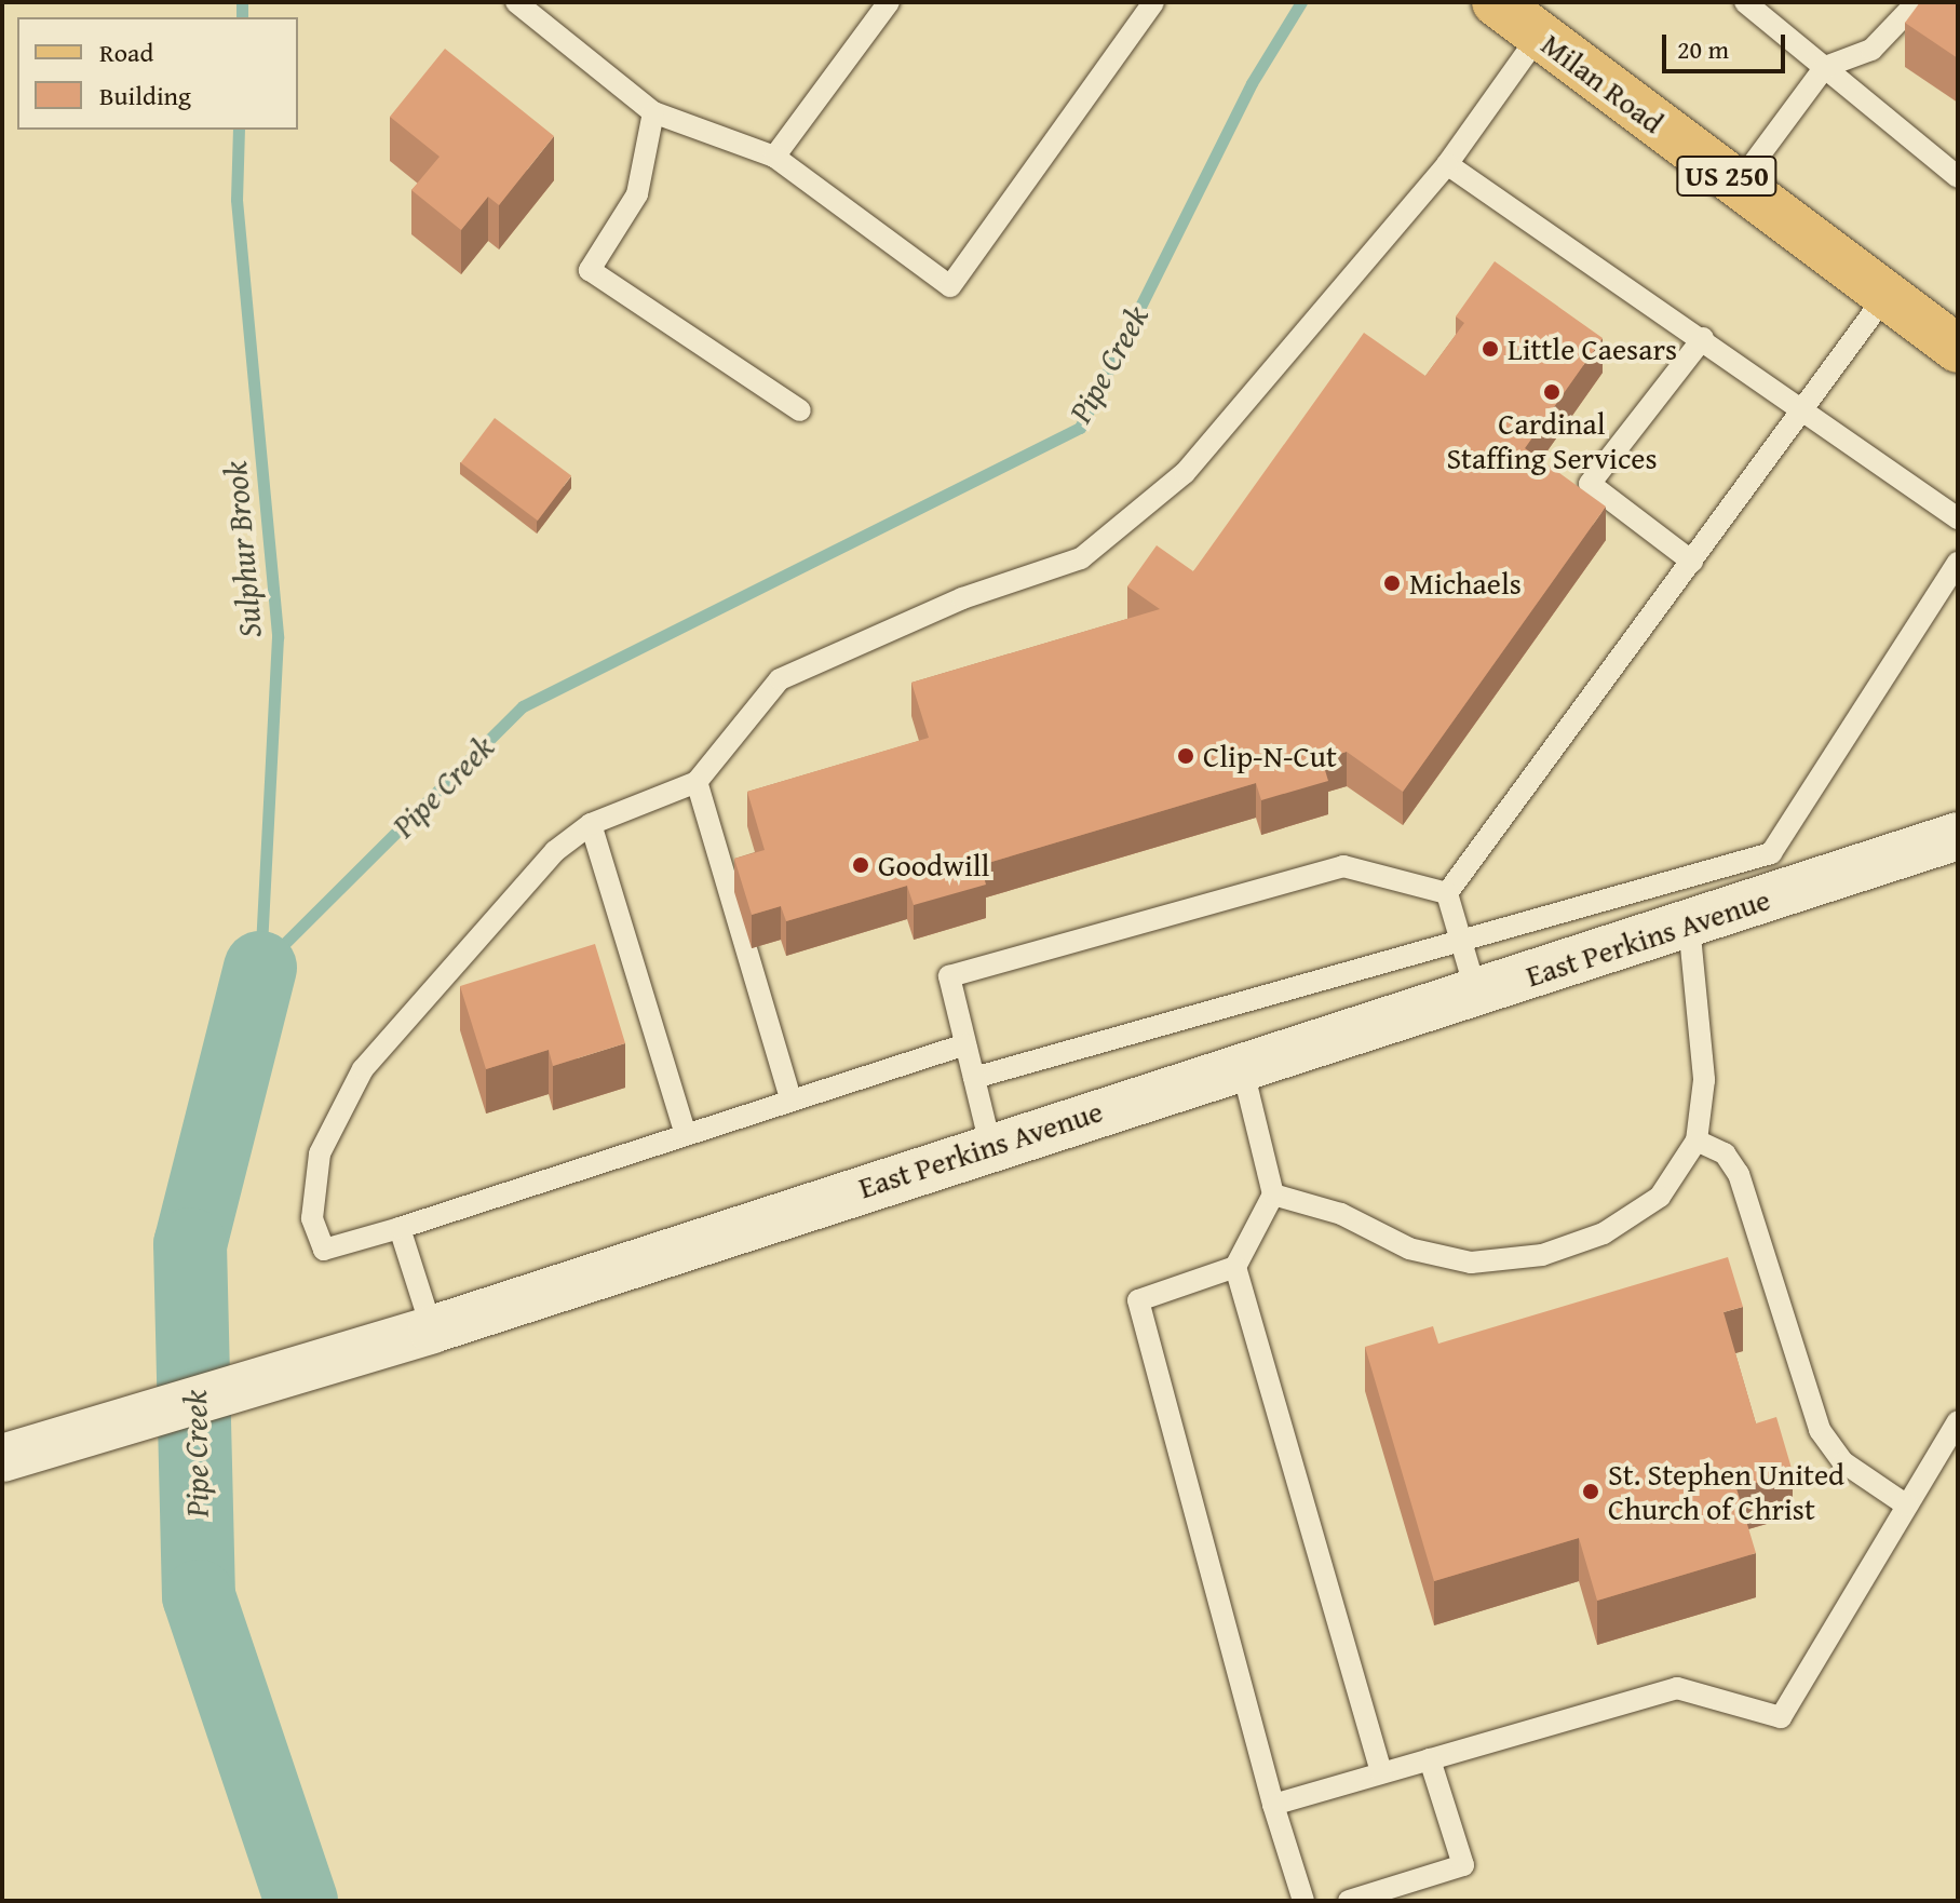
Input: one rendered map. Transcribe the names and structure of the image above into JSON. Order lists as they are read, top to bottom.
{
  "streets": {
    "main road": ["Milan Road", "US 250", "East Perkins Avenue"]
  },
  "water": ["Pipe Creek", "Sulphur Brook"],
  "places": [
    "Little Caesars",
    "Cardinal Staffing Services",
    "Michaels",
    "Clip-N-Cut",
    "Goodwill",
    "St. Stephen United Church of Christ"
  ],
  "legend": ["Road", "Building"],
  "scale_bar": "20 m"
}
